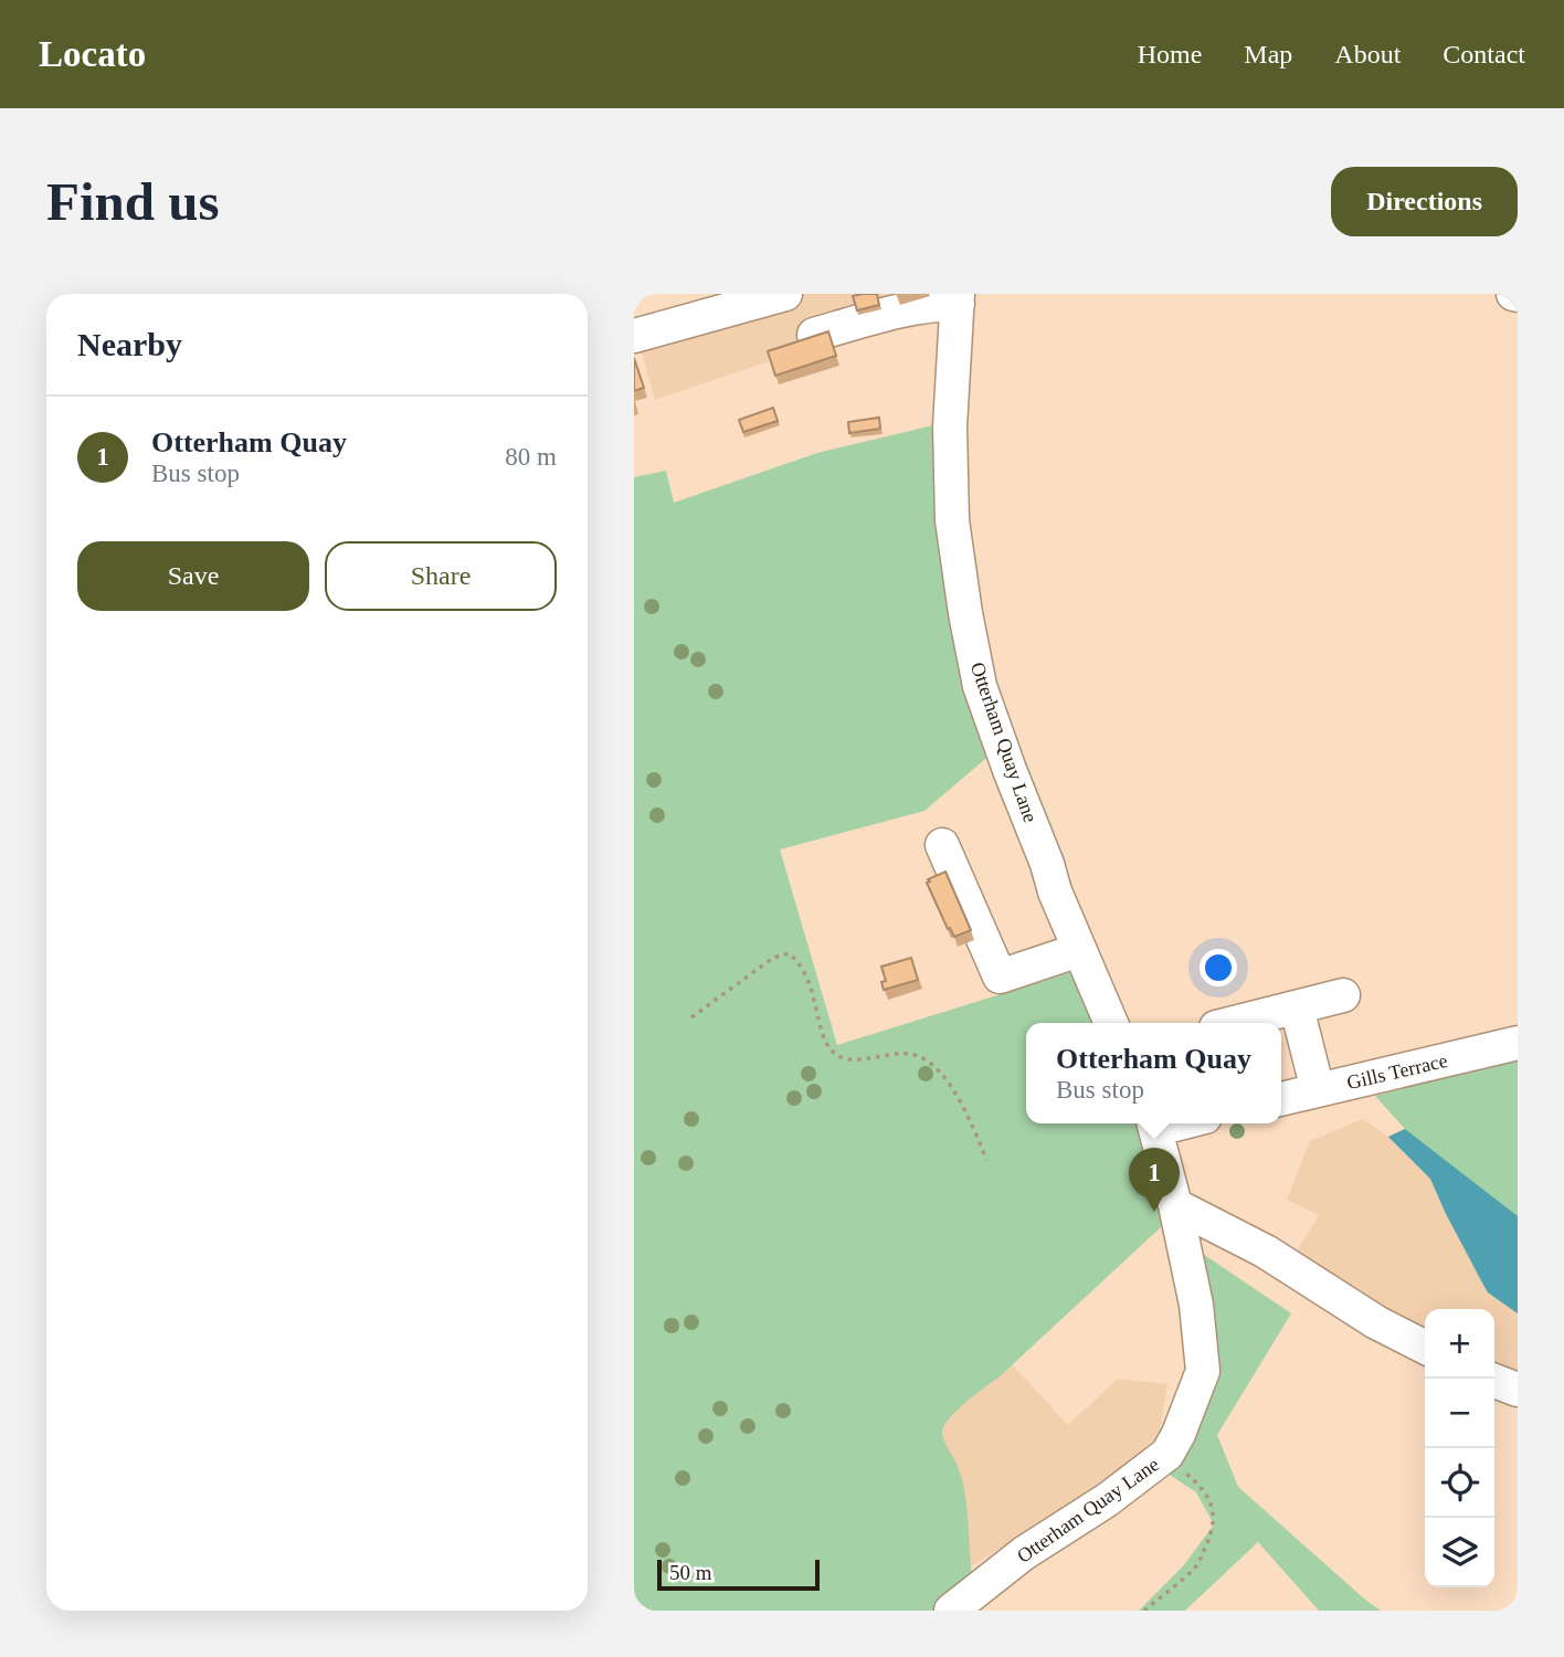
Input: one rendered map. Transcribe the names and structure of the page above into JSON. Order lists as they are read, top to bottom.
{
  "streets": {
    "street": ["Otterham Quay Lane", "Gills Terrace"]
  },
  "scale_bar": "50 m",
  "page": {
    "header": "Locato",
    "nav": [
      "Home",
      "Map",
      "About",
      "Contact"
    ],
    "buttons": [
      "Directions",
      ["Save", "Share"]
    ],
    "title": "Find us",
    "heading": "Nearby",
    "list": [
      {
        "mark": "1",
        "name": "Otterham Quay",
        "note": "Bus stop",
        "value": "80 m"
      }
    ],
    "popup": ["Otterham Quay", "Bus stop"],
    "pins": "1",
    "map_buttons": ["+", "−"],
    "scale": "50 m"
  }
}
